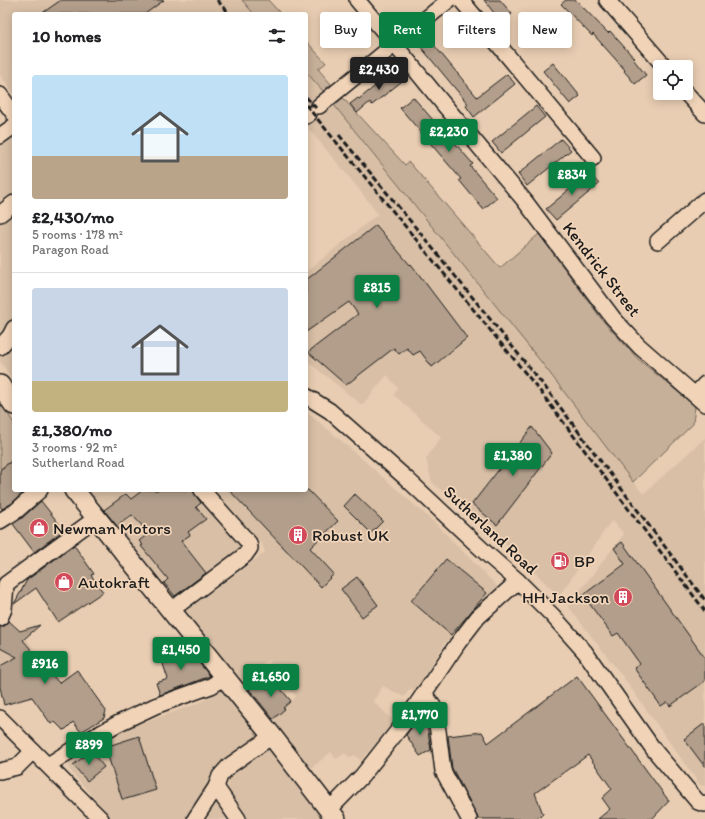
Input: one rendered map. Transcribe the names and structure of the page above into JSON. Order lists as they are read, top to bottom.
{
  "streets": {
    "street": ["Kendrick Street", "Sutherland Road"]
  },
  "places": {
    "shop": ["Newman Motors", "Autokraft"],
    "building": ["Robust UK", "HH Jackson"],
    "fuel station": ["BP"]
  },
  "page": {
    "chip": [
      "Buy",
      "Rent",
      "Filters",
      "New"
    ],
    "heading": "10 homes",
    "price": [
      "£2,430",
      "£2,230",
      "£834",
      "£815",
      "£1,380",
      "£1,450",
      "£916",
      "£1,650",
      "£1,770",
      "£899"
    ],
    "list": [
      {
        "name": "£2,430/mo",
        "note": "5 rooms · 178 m² · Paragon Road"
      },
      {
        "name": "£1,380/mo",
        "note": "3 rooms · 92 m² · Sutherland Road"
      }
    ]
  }
}
